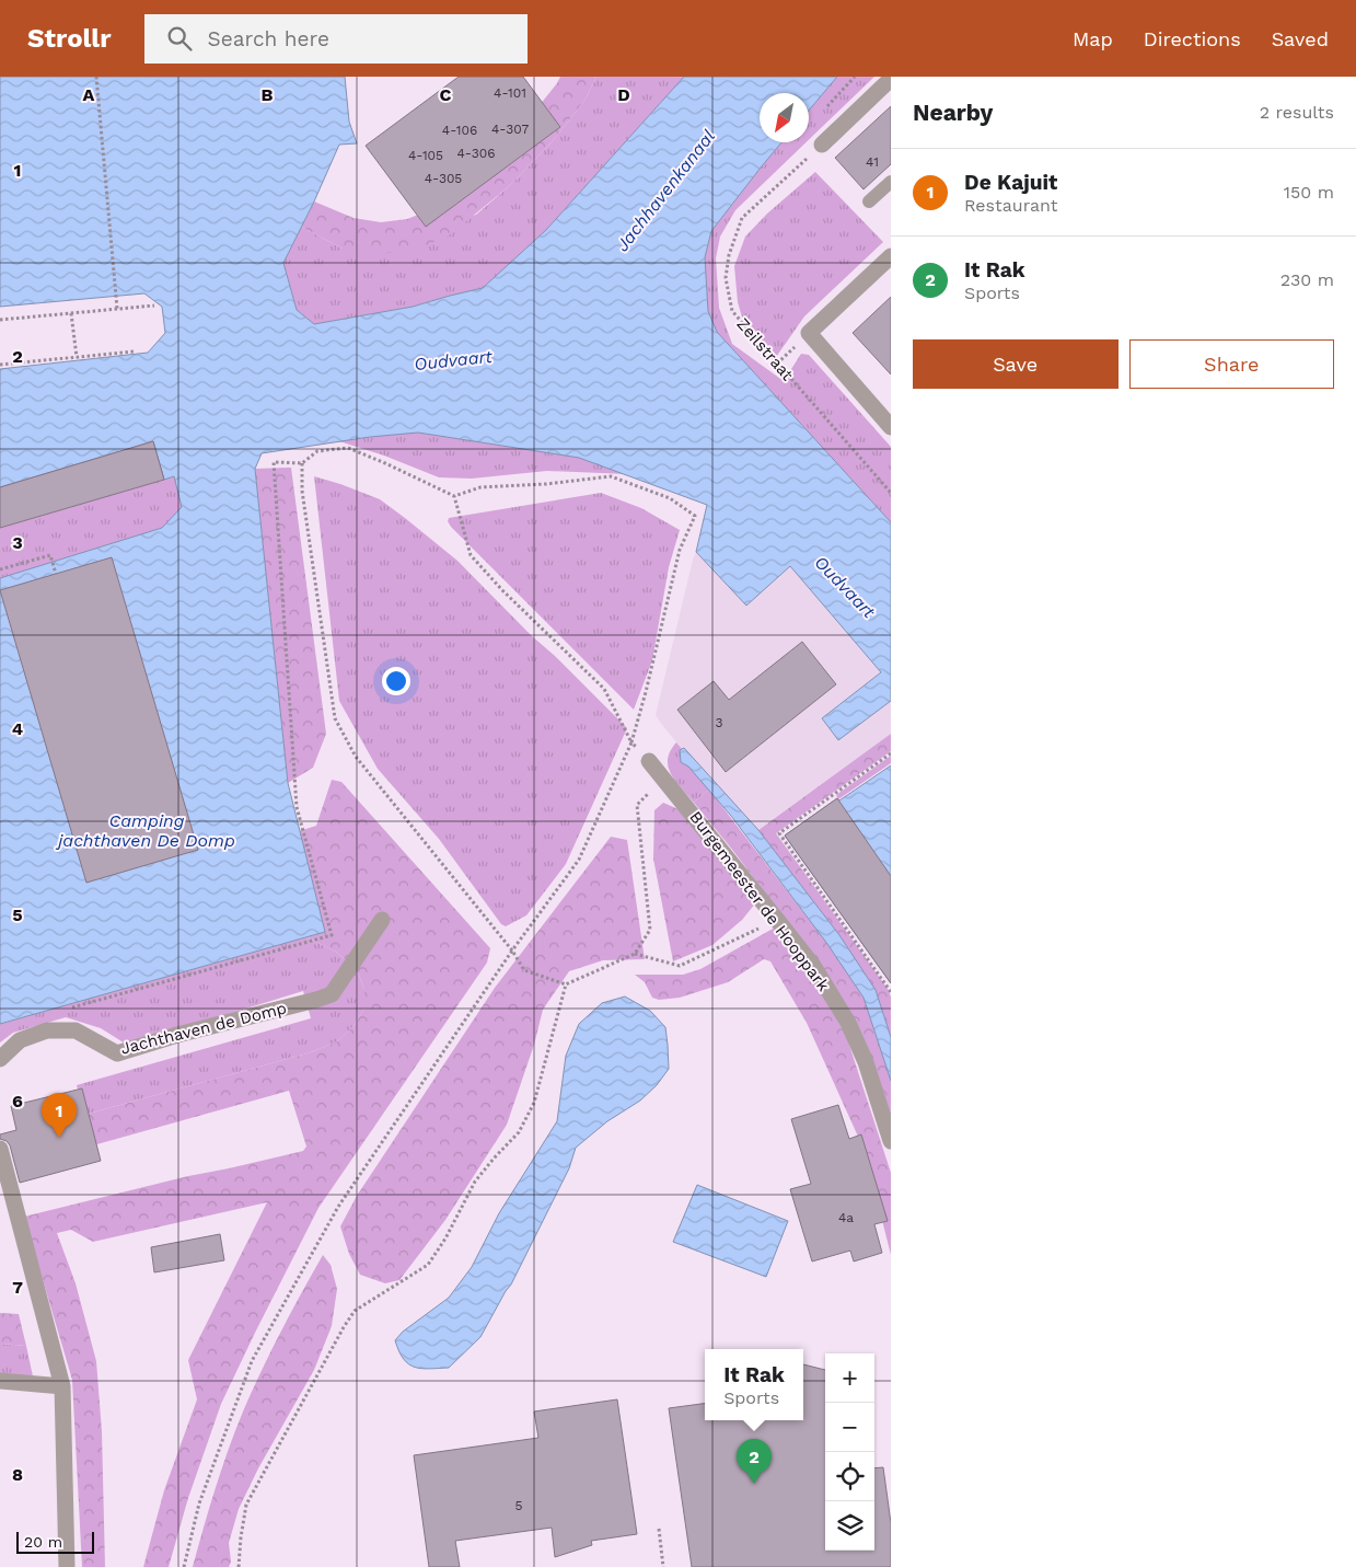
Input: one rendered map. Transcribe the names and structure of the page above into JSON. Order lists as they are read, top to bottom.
{
  "streets": {
    "street": ["Burgemeester de Hooppark", "Jachthaven de Domp"],
    "path": ["Zeilstraat"]
  },
  "water": ["Jachhavenkanaal", "Oudvaart", "Camping jachthaven De Domp"],
  "house_numbers": [
    "4-101",
    "4-307",
    "4-106",
    "4-306",
    "4-105",
    "41",
    "4-305",
    "3",
    "4a",
    "5"
  ],
  "scale_bar": "20 m",
  "north": "bottom left",
  "page": {
    "header": "Strollr",
    "search": "Search here",
    "nav": ["Map", "Directions", "Saved"],
    "heading": ["Nearby", "2 results"],
    "list": [
      {
        "mark": "1",
        "name": "De Kajuit",
        "note": "Restaurant",
        "value": "150 m"
      },
      {
        "mark": "2",
        "name": "It Rak",
        "note": "Sports",
        "value": "230 m"
      }
    ],
    "buttons": ["Save", "Share"],
    "pins": ["1", "2"],
    "popup": ["It Rak", "Sports"],
    "map_buttons": ["+", "−"],
    "scale": "20 m"
  },
  "grid": {
    "columns": [
      "A",
      "B",
      "C",
      "D"
    ],
    "rows": [
      "1",
      "2",
      "3",
      "4",
      "5",
      "6",
      "7",
      "8"
    ]
  }
}
